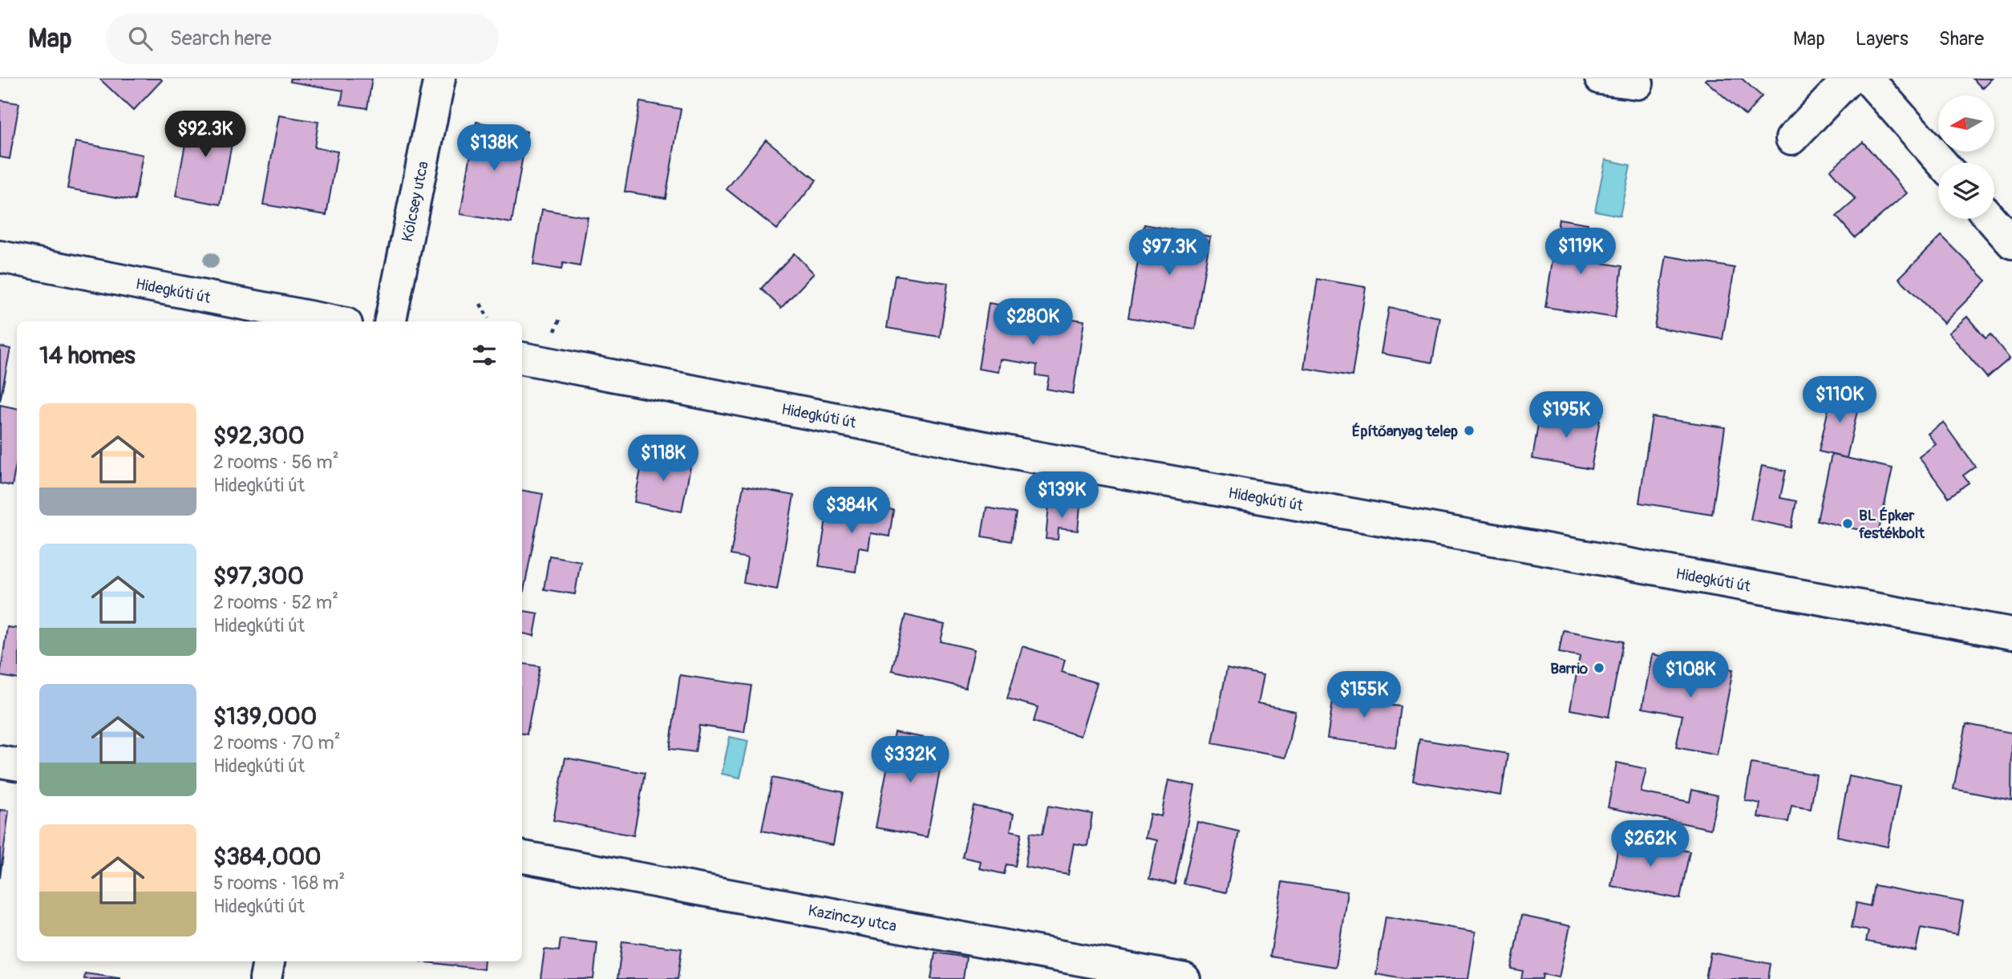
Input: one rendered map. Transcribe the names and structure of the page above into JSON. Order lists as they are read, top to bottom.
{
  "streets": {
    "main road": ["Kölcsey utca", "Hidegkúti út", "Kazinczy utca"]
  },
  "places": ["Építőanyag telep", "BL Épker festékbolt", "Barrio"],
  "north": "left",
  "page": {
    "header": "Map",
    "search": "Search here",
    "nav": ["Map", "Layers", "Share"],
    "price": [
      "$92.3K",
      "$138K",
      "$119K",
      "$97.3K",
      "$280K",
      "$110K",
      "$195K",
      "$118K",
      "$139K",
      "$384K",
      "$108K",
      "$155K",
      "$332K",
      "$262K"
    ],
    "heading": "14 homes",
    "list": [
      {
        "name": "$92,300",
        "note": "2 rooms · 56 m² · Hidegkúti út"
      },
      {
        "name": "$97,300",
        "note": "2 rooms · 52 m² · Hidegkúti út"
      },
      {
        "name": "$139,000",
        "note": "2 rooms · 70 m² · Hidegkúti út"
      },
      {
        "name": "$384,000",
        "note": "5 rooms · 168 m² · Hidegkúti út"
      }
    ]
  }
}
